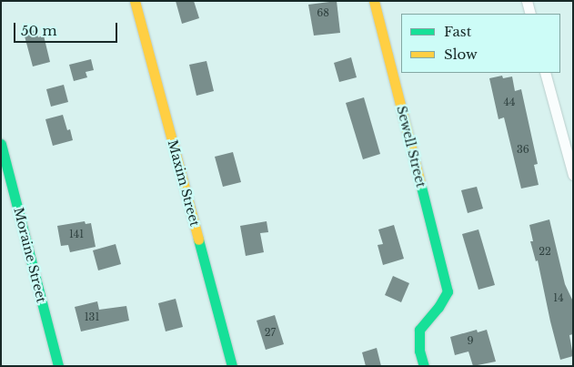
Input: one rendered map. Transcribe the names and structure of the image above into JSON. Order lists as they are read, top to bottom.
{
  "streets": {
    "street": ["Sewell Street", "Maxim Street", "Moraine Street"]
  },
  "house_numbers": [
    "68",
    "44",
    "36",
    "141",
    "22",
    "14",
    "131",
    "27",
    "9"
  ],
  "legend": ["Fast", "Slow"],
  "scale_bar": "50 m"
}
